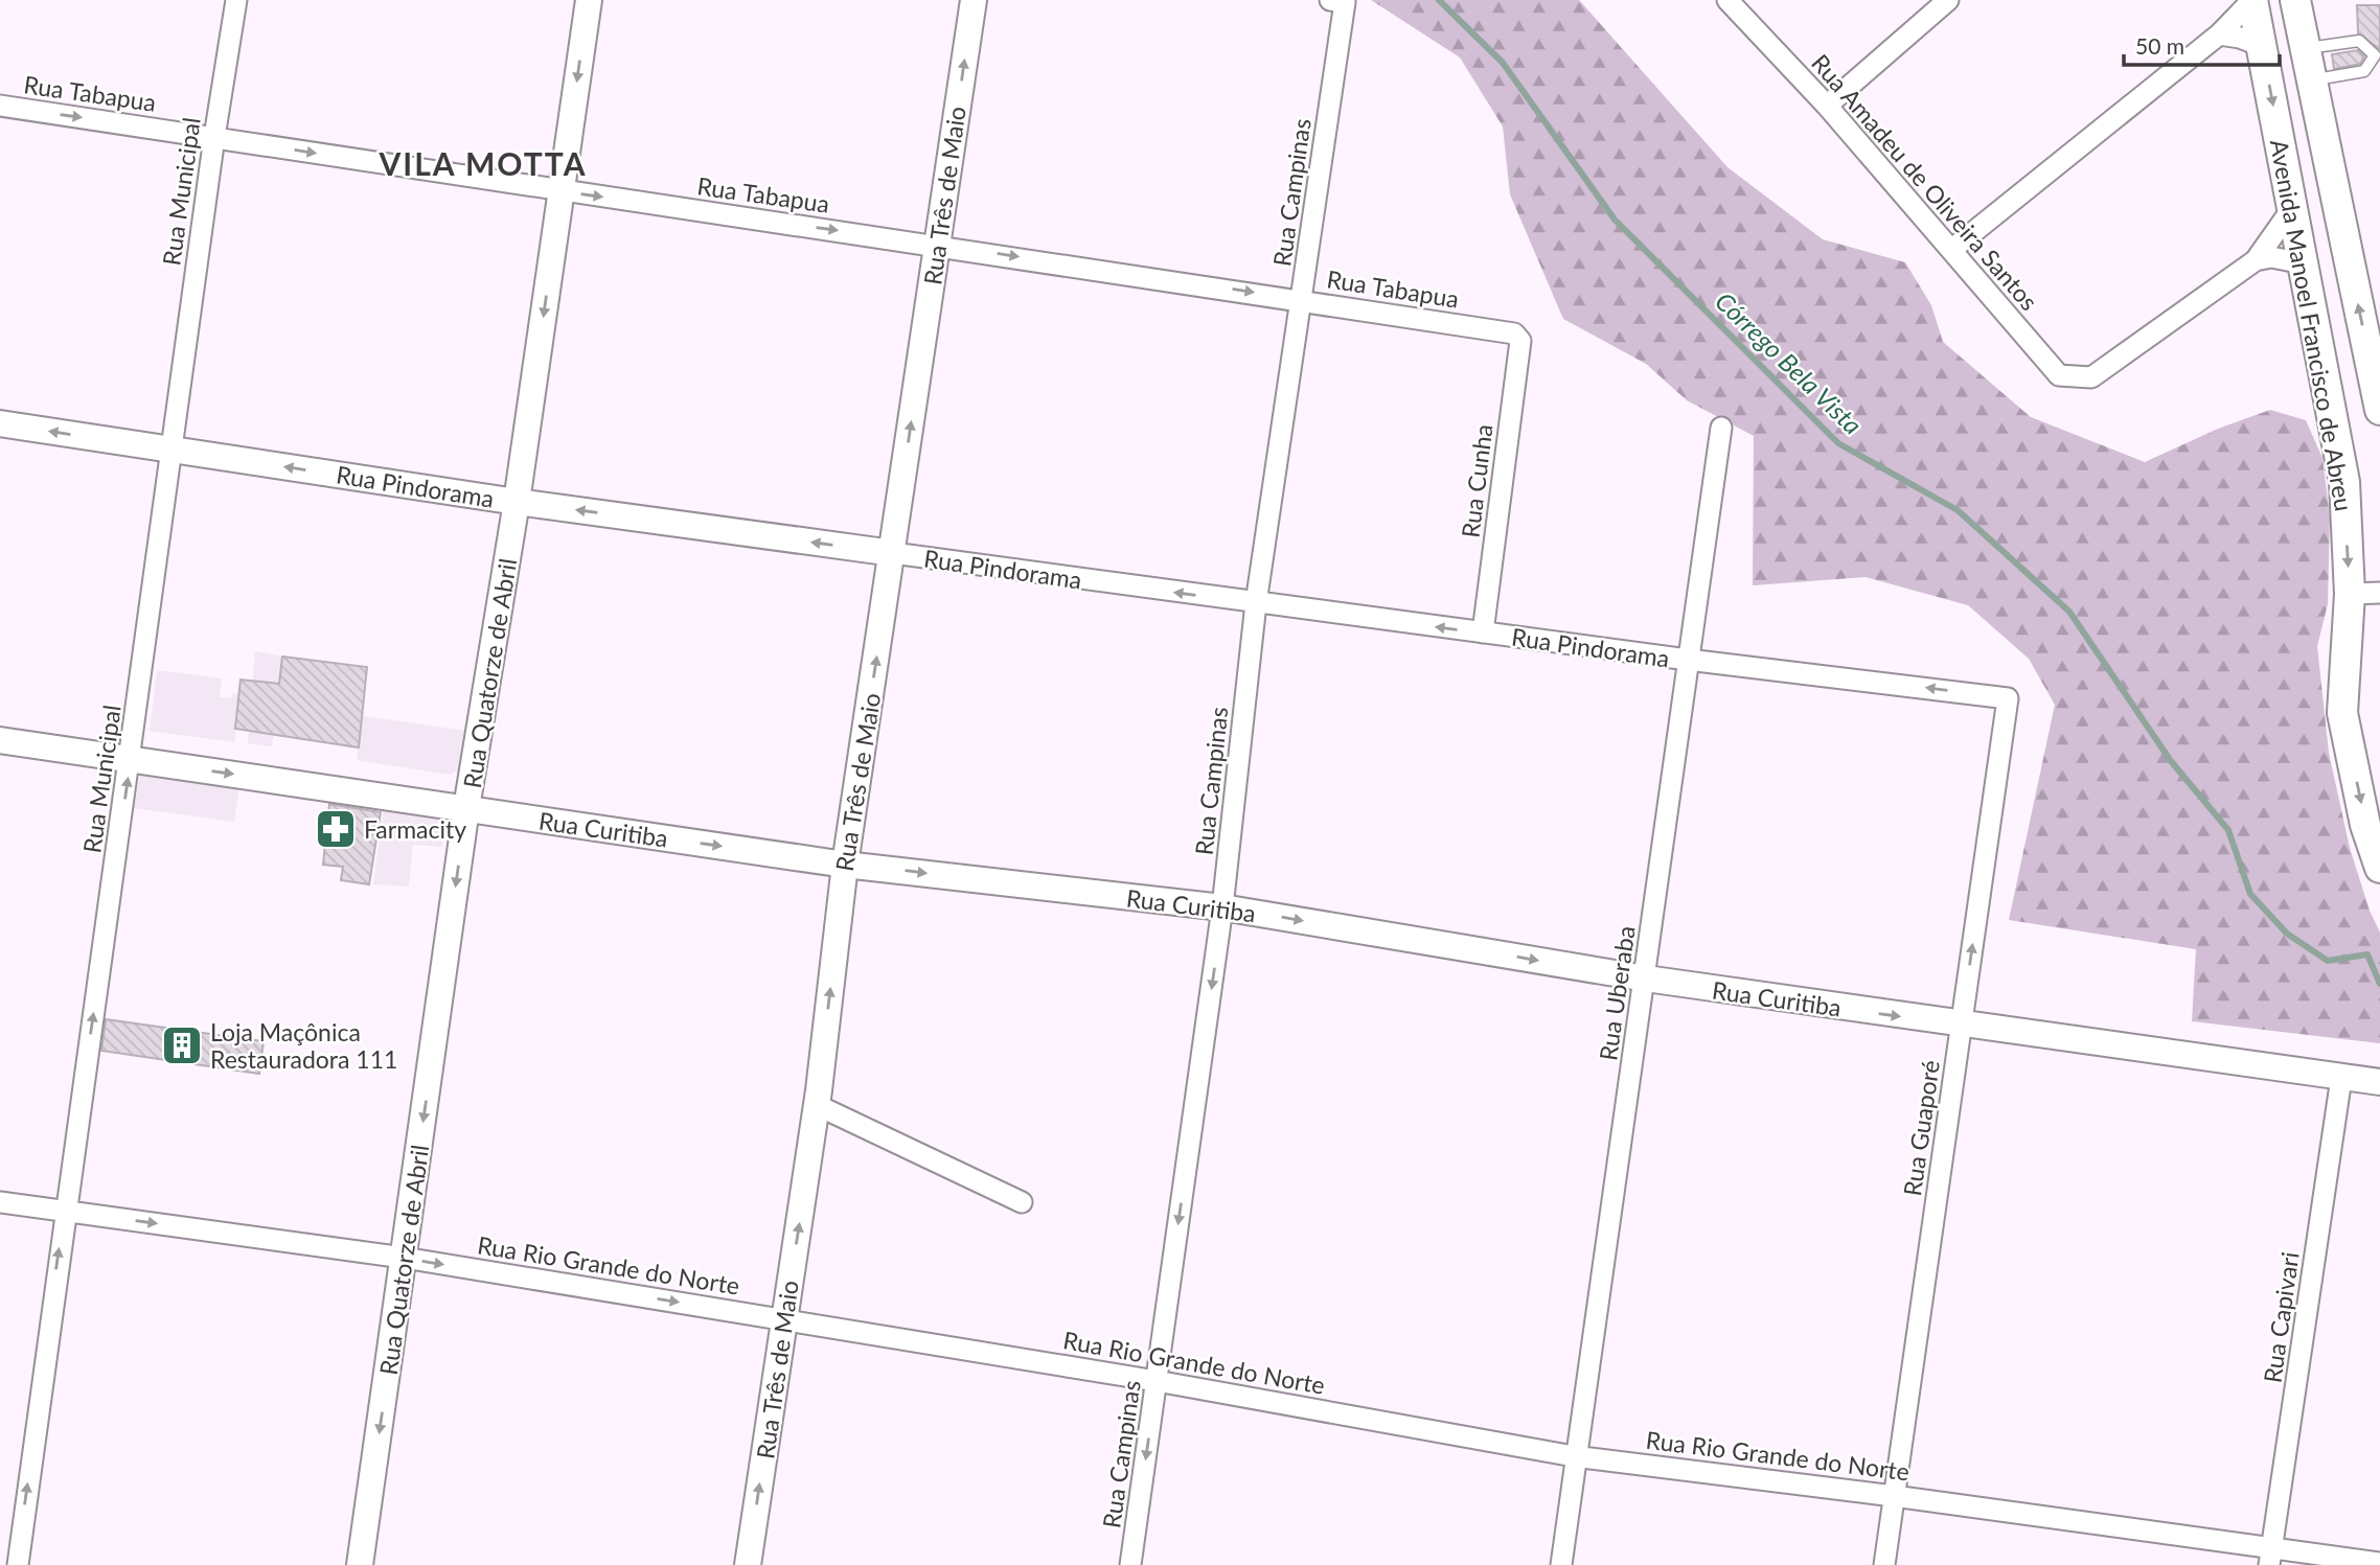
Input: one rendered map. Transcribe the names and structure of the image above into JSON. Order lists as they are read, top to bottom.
{
  "streets": {
    "main road": ["Avenida Manoel Francisco de Abreu"],
    "street": [
      "Rua Tabapua",
      "Rua Amadeu de Oliveira Santos",
      "Rua Municipal",
      "Rua Campinas",
      "Rua Três de Maio",
      "Rua Cunha",
      "Rua Pindorama",
      "Rua Quatorze de Abril",
      "Rua Curitiba",
      "Rua Uberaba",
      "Rua Guaporé",
      "Rua Rio Grande do Norte",
      "Rua Capivari"
    ]
  },
  "crossings": [
    ["Rua Tabapua", "Rua Municipal"],
    ["Rua Tabapua", "Rua Campinas"],
    ["Rua Tabapua", "Rua Três de Maio"],
    ["Rua Tabapua", "Rua Cunha"],
    ["Rua Tabapua", "Rua Quatorze de Abril"],
    ["Rua Municipal", "Rua Pindorama"],
    ["Rua Municipal", "Rua Curitiba"],
    ["Rua Municipal", "Rua Rio Grande do Norte"],
    ["Rua Campinas", "Rua Pindorama"],
    ["Rua Campinas", "Rua Curitiba"],
    ["Rua Campinas", "Rua Rio Grande do Norte"],
    ["Rua Três de Maio", "Rua Pindorama"],
    ["Rua Três de Maio", "Rua Curitiba"],
    ["Rua Três de Maio", "Rua Rio Grande do Norte"],
    ["Rua Cunha", "Rua Pindorama"],
    ["Rua Pindorama", "Rua Quatorze de Abril"],
    ["Rua Pindorama", "Rua Uberaba"],
    ["Rua Pindorama", "Rua Guaporé"],
    ["Rua Quatorze de Abril", "Rua Curitiba"],
    ["Rua Quatorze de Abril", "Rua Rio Grande do Norte"],
    ["Rua Curitiba", "Rua Uberaba"],
    ["Rua Curitiba", "Rua Guaporé"],
    ["Rua Curitiba", "Rua Capivari"],
    ["Rua Uberaba", "Rua Rio Grande do Norte"],
    ["Rua Guaporé", "Rua Rio Grande do Norte"],
    ["Rua Rio Grande do Norte", "Rua Capivari"]
  ],
  "one_way": [
    "Rua Tabapua",
    "Rua Municipal",
    "Rua Campinas",
    "Rua Três de Maio",
    "Rua Pindorama",
    "Rua Quatorze de Abril",
    "Rua Curitiba",
    "Rua Guaporé"
  ],
  "districts": ["VILA MOTTA"],
  "water": ["Córrego Bela Vista"],
  "places": {
    "pharmacy": ["Farmacity"],
    "building": ["Loja Maçônica Restauradora 111"]
  },
  "scale_bar": "50 m"
}
